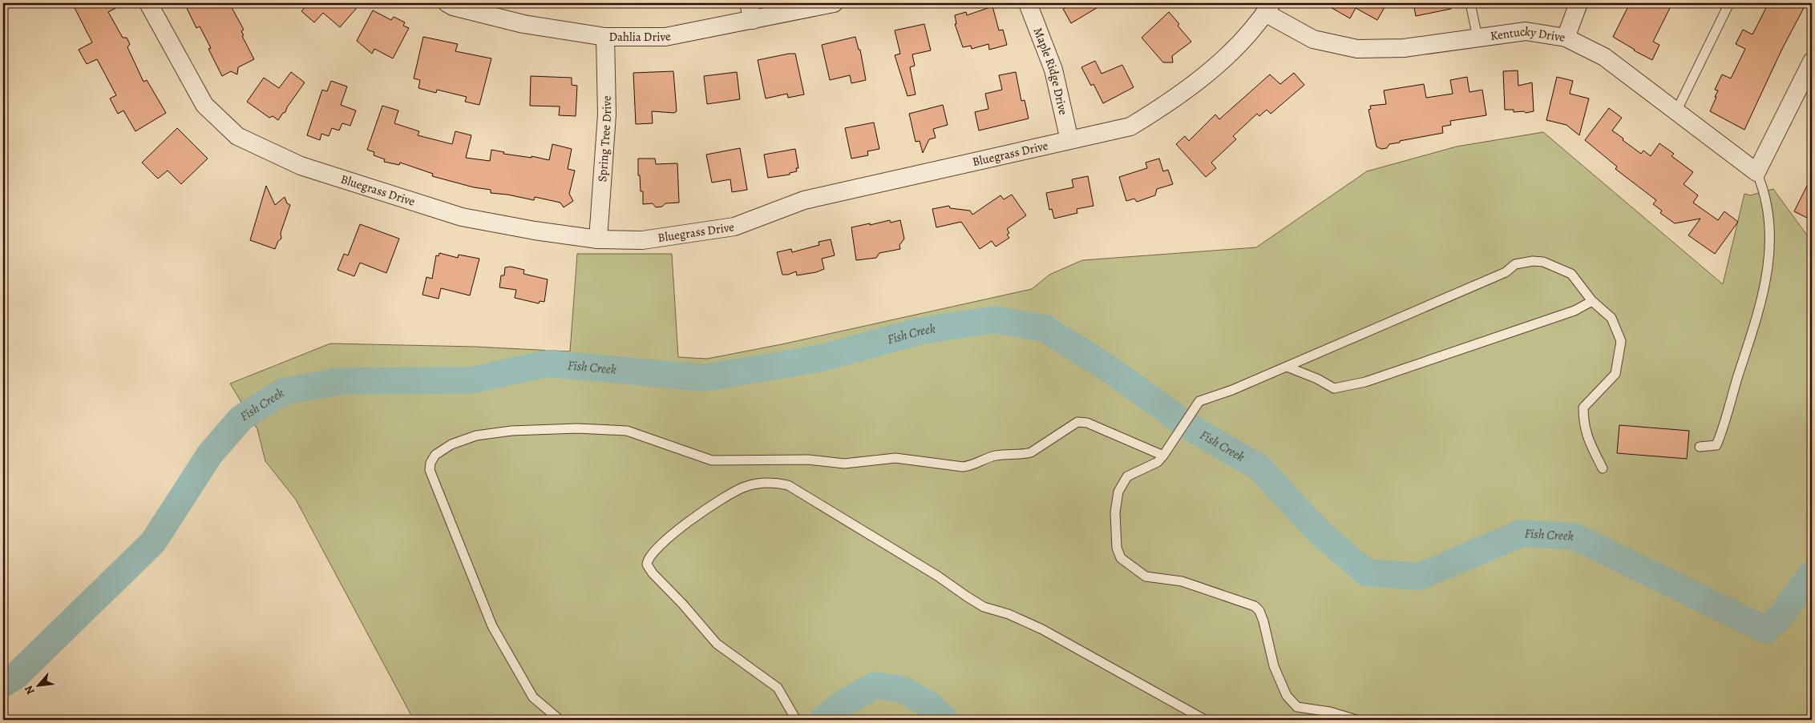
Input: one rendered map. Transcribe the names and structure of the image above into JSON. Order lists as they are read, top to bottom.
{
  "streets": {
    "street": [
      "Dahlia Drive",
      "Kentucky Drive",
      "Maple Ridge Drive",
      "Spring Tree Drive",
      "Bluegrass Drive"
    ]
  },
  "crossings": [
    ["Dahlia Drive", "Spring Tree Drive"],
    ["Kentucky Drive", "Bluegrass Drive"],
    ["Maple Ridge Drive", "Bluegrass Drive"],
    ["Spring Tree Drive", "Bluegrass Drive"]
  ],
  "water": ["Fish Creek"],
  "north": "bottom left"
}
